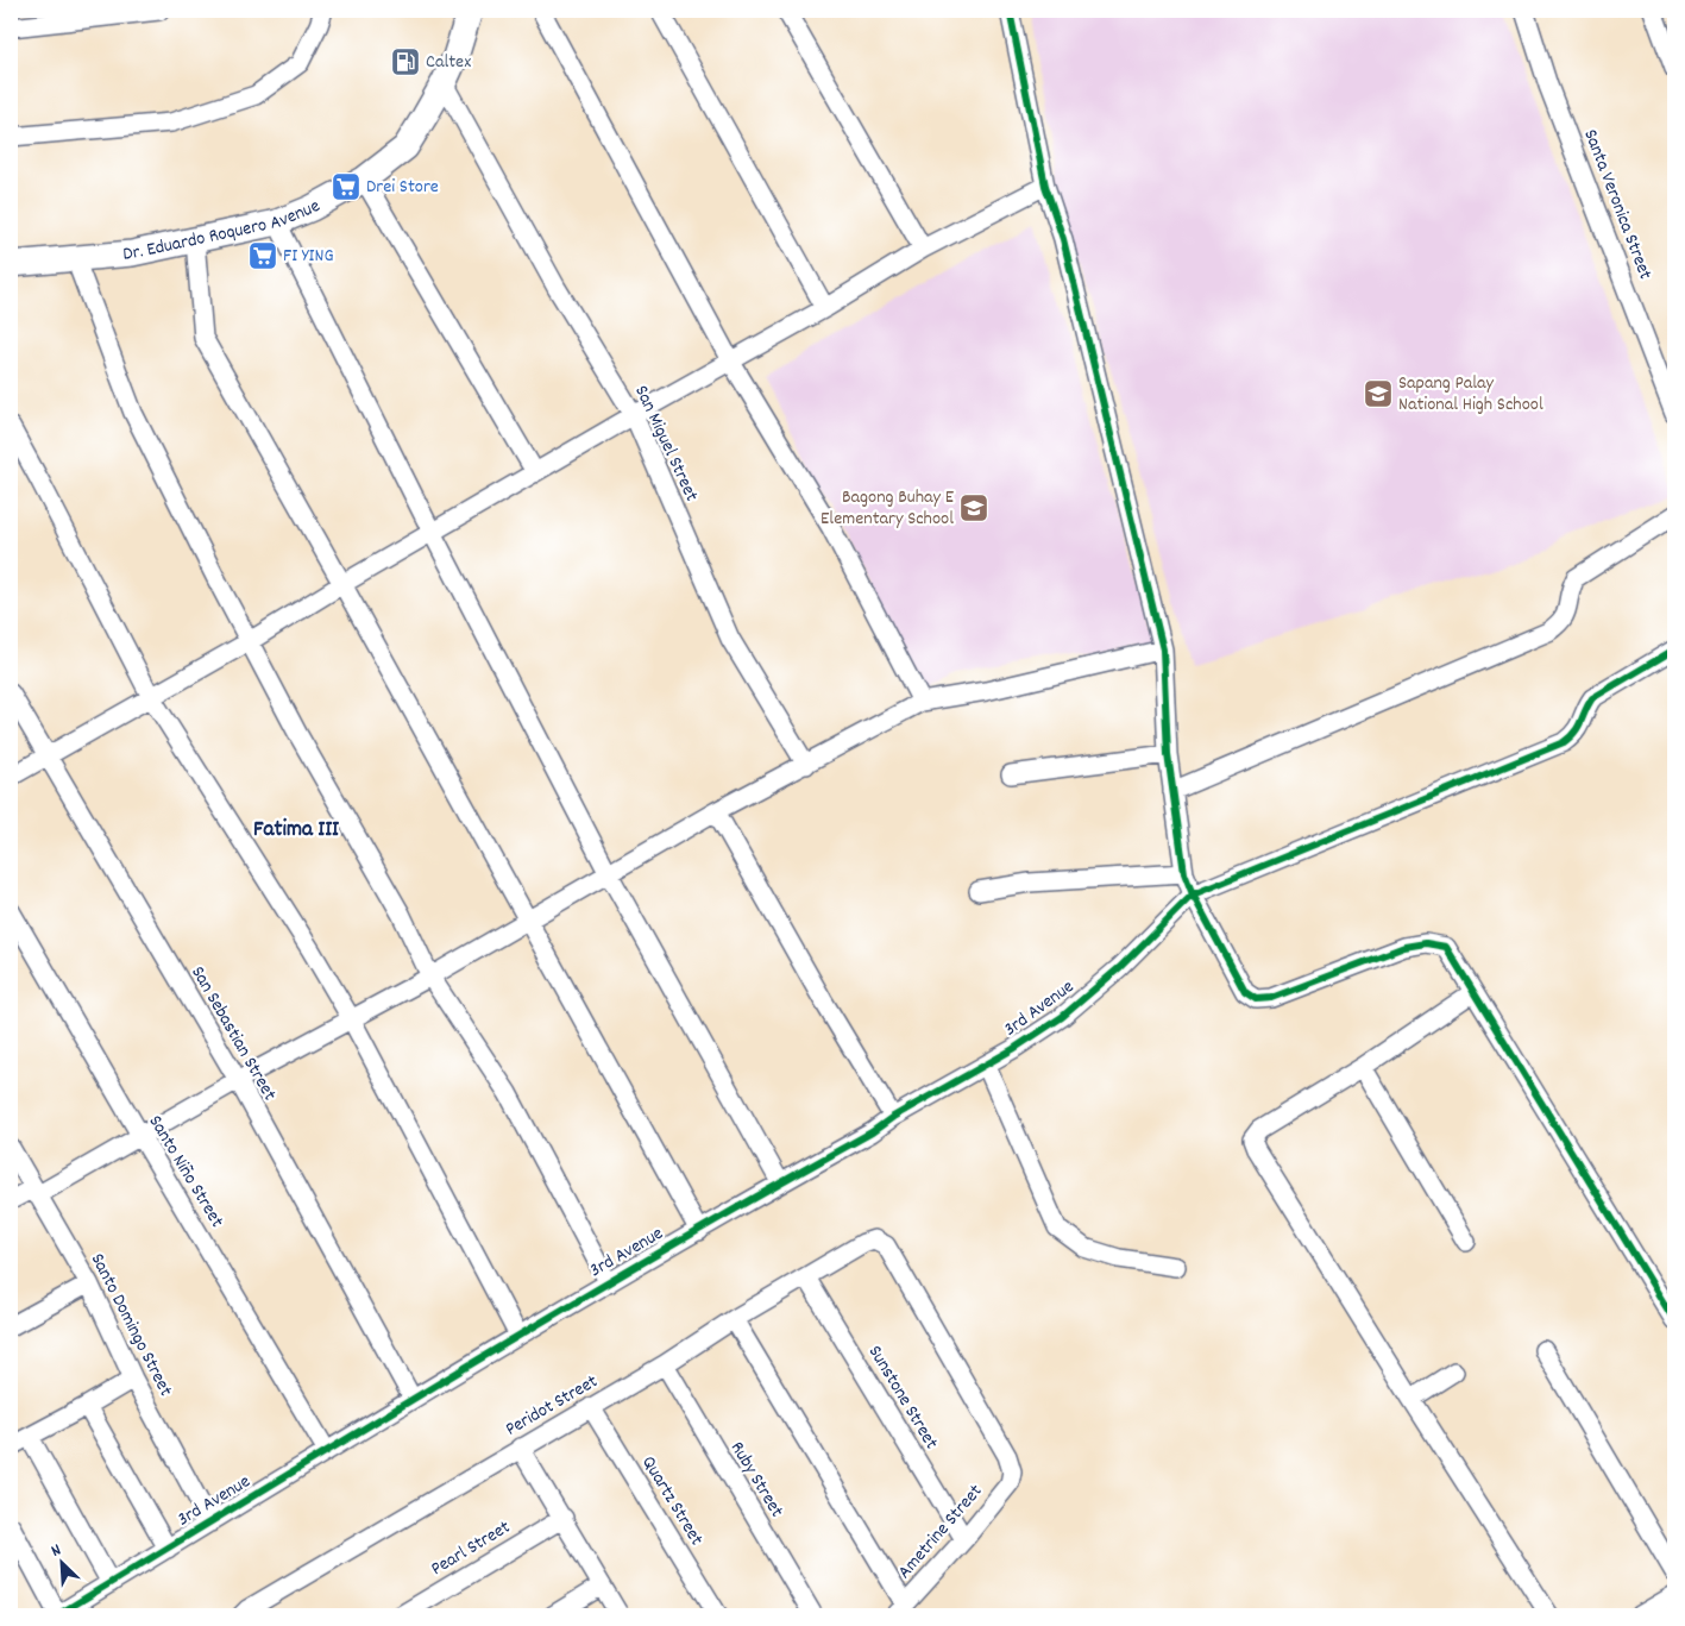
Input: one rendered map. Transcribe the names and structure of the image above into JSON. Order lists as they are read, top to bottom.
{
  "streets": {
    "main road": ["Dr. Eduardo Roquero Avenue"],
    "street": [
      "Santa Veronica Street",
      "San Miguel Street",
      "3rd Avenue",
      "San Sebastian Street",
      "Santo Niño Street",
      "Santo Domingo Street",
      "Sunstone Street",
      "Peridot Street",
      "Ruby Street",
      "Quartz Street",
      "Ametrine Street",
      "Pearl Street"
    ]
  },
  "crossings": [
    ["Dr. Eduardo Roquero Avenue", "San Miguel Street"],
    ["3rd Avenue", "San Sebastian Street"],
    ["3rd Avenue", "Santo Niño Street"],
    ["3rd Avenue", "Santo Domingo Street"],
    ["Sunstone Street", "Peridot Street"],
    ["Sunstone Street", "Ametrine Street"],
    ["Peridot Street", "Ruby Street"],
    ["Peridot Street", "Quartz Street"],
    ["Peridot Street", "Ametrine Street"]
  ],
  "districts": ["Fatima III"],
  "places": {
    "fuel station": ["Caltex"],
    "supermarket": ["Drei Store", "FI YING"],
    "school or university": ["Sapang Palay National High School", "Bagong Buhay E Elementary School"]
  },
  "north": "top left"
}
